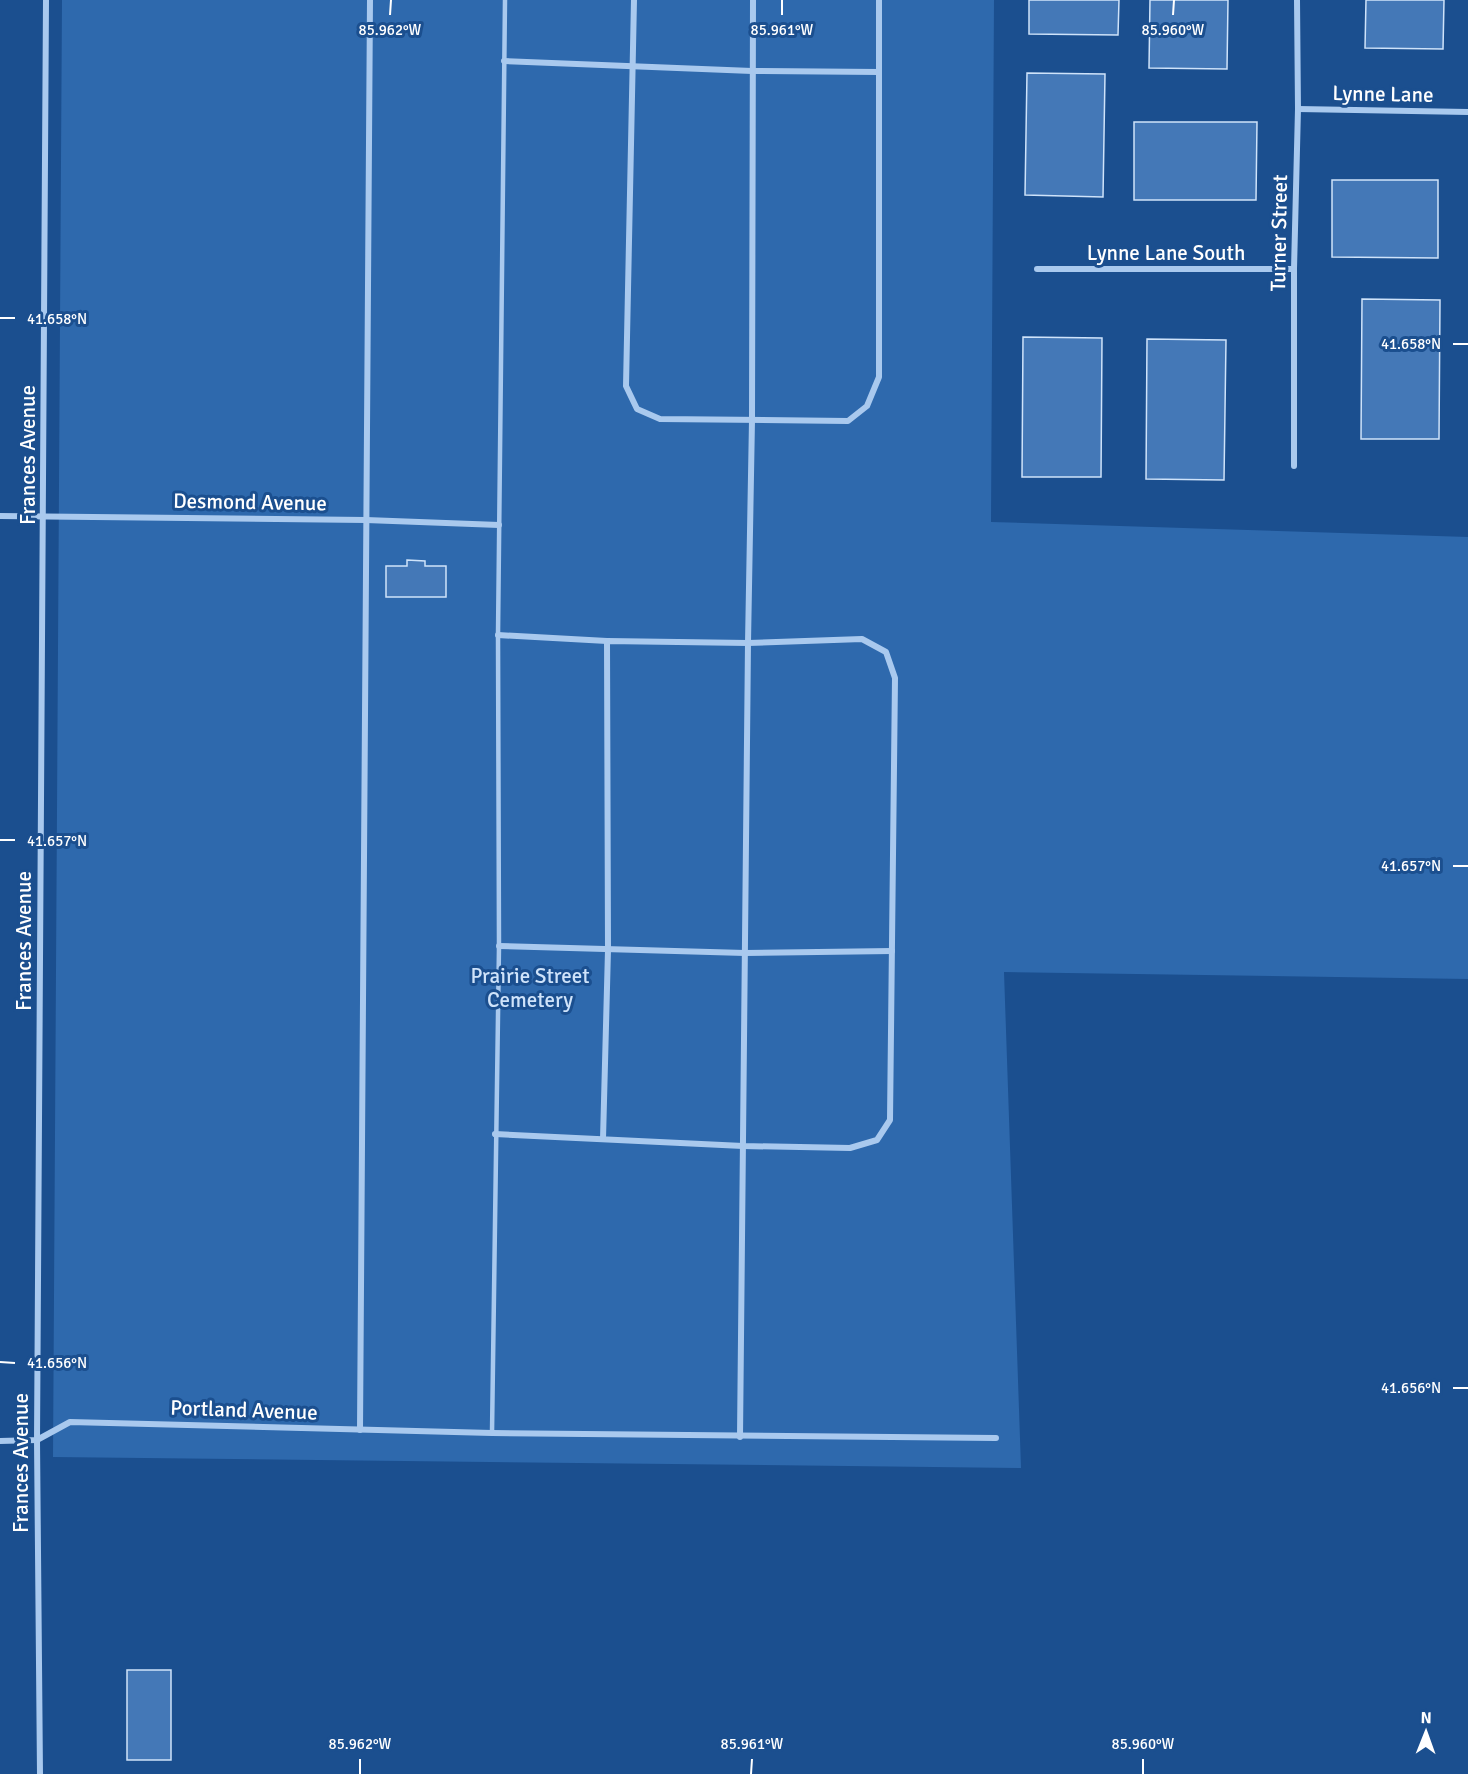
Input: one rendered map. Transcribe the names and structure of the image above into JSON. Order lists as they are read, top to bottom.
{
  "streets": {
    "street": [
      "Lynne Lane",
      "Turner Street",
      "Lynne Lane South",
      "Frances Avenue",
      "Desmond Avenue",
      "Portland Avenue"
    ]
  },
  "crossings": [
    ["Lynne Lane", "Turner Street"],
    ["Turner Street", "Lynne Lane South"],
    ["Frances Avenue", "Desmond Avenue"],
    ["Frances Avenue", "Portland Avenue"]
  ],
  "parks": ["Prairie Street Cemetery"],
  "north": "top",
  "coordinates": [
    "85.962°W",
    "85.961°W",
    "85.960°W",
    "41.658°N",
    "41.657°N",
    "41.656°N"
  ]
}
